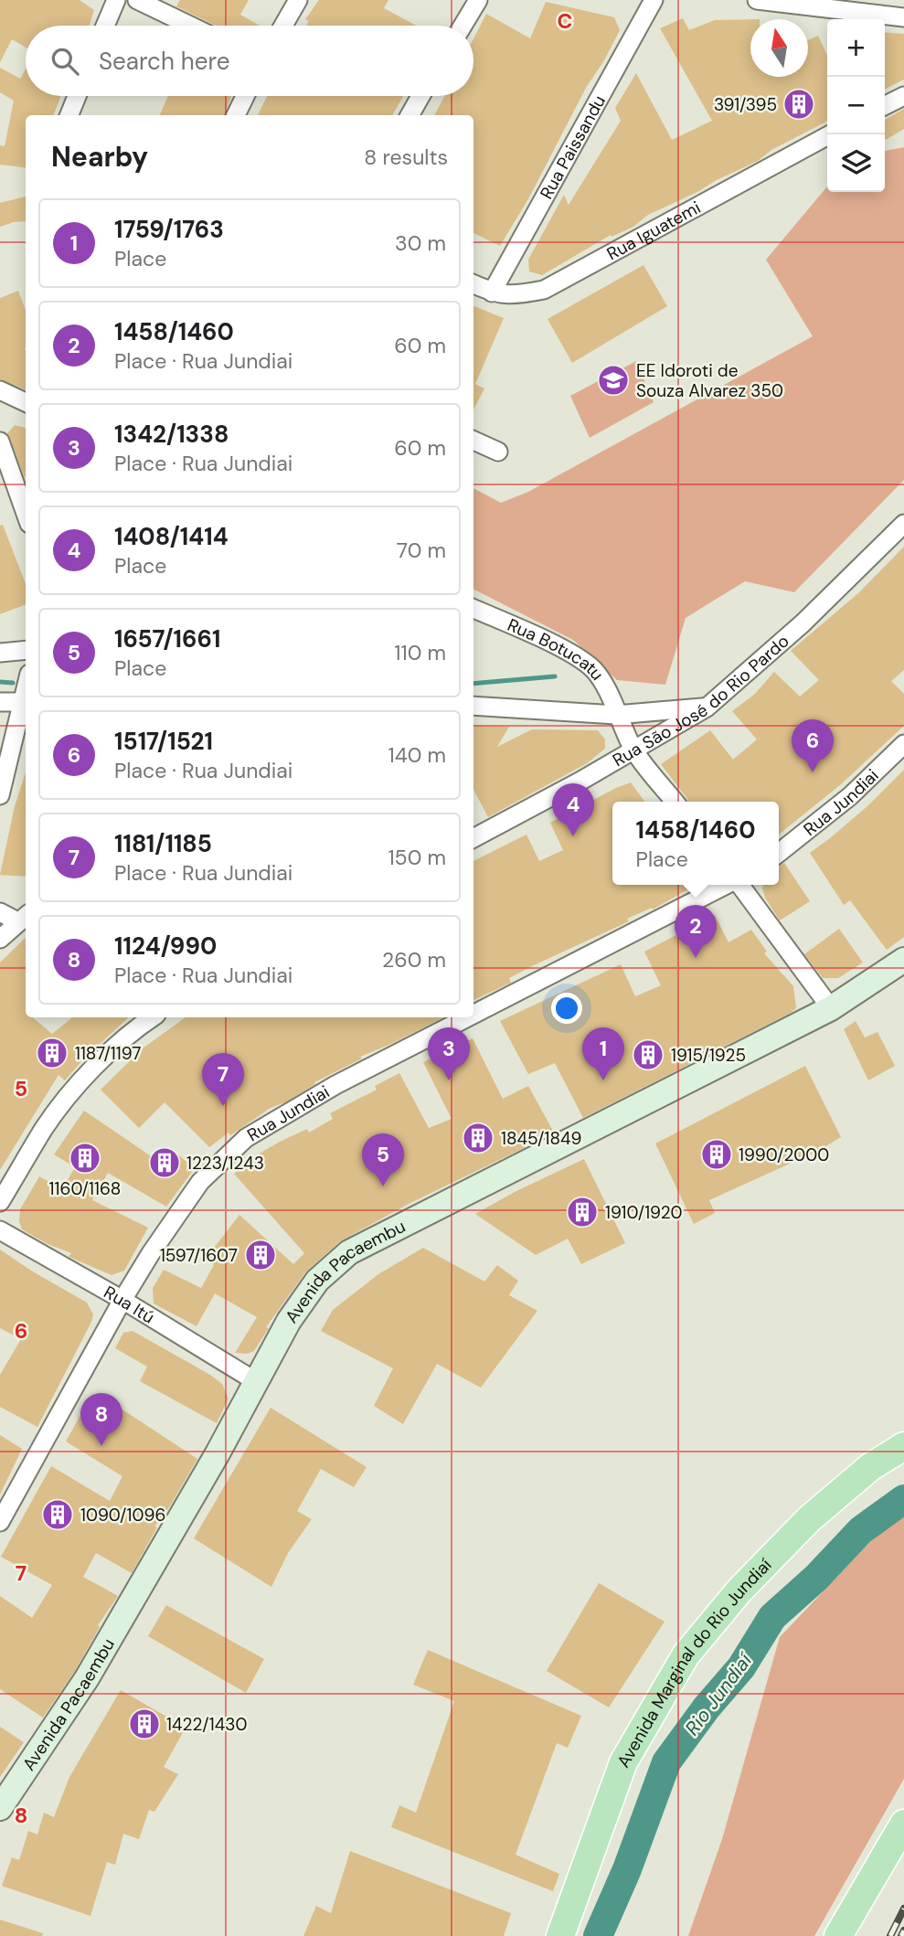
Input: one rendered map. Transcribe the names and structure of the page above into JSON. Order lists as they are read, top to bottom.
{
  "streets": {
    "main road": ["Avenida Pacaembu", "Avenida Marginal do Rio Jundiaí"],
    "street": [
      "Rua Paissandu",
      "Rua Iguatemi",
      "Rua Botucatu",
      "Rua São José do Rio Pardo",
      "Rua Jundiai",
      "Rua Itú"
    ]
  },
  "crossings": [
    ["Rua Paissandu", "Rua Iguatemi"],
    ["Rua Botucatu", "Rua São José do Rio Pardo"],
    ["Rua Jundiai", "Rua Itú"],
    ["Avenida Pacaembu", "Rua Itú"]
  ],
  "water": ["Rio Jundiaí"],
  "places": {
    "building": [
      "391/395",
      "1187/1197",
      "1915/1925",
      "1845/1849",
      "1990/2000",
      "1160/1168",
      "1223/1243",
      "1910/1920",
      "1597/1607",
      "1090/1096",
      "1422/1430"
    ],
    "school or university": ["EE Idoroti de Souza Alvarez 350"]
  },
  "north": "top",
  "page": {
    "map_buttons": ["+", "−"],
    "search": "Search here",
    "heading": ["Nearby", "8 results"],
    "list": [
      {
        "mark": "1",
        "name": "1759/1763",
        "note": "Place",
        "value": "30 m"
      },
      {
        "mark": "2",
        "name": "1458/1460",
        "note": "Place · Rua Jundiai",
        "value": "60 m"
      },
      {
        "mark": "3",
        "name": "1342/1338",
        "note": "Place · Rua Jundiai",
        "value": "60 m"
      },
      {
        "mark": "4",
        "name": "1408/1414",
        "note": "Place",
        "value": "70 m"
      },
      {
        "mark": "5",
        "name": "1657/1661",
        "note": "Place",
        "value": "110 m"
      },
      {
        "mark": "6",
        "name": "1517/1521",
        "note": "Place · Rua Jundiai",
        "value": "140 m"
      },
      {
        "mark": "7",
        "name": "1181/1185",
        "note": "Place · Rua Jundiai",
        "value": "150 m"
      },
      {
        "mark": "8",
        "name": "1124/990",
        "note": "Place · Rua Jundiai",
        "value": "260 m"
      }
    ],
    "pins": [
      "6",
      "4",
      "2",
      "1",
      "3",
      "7",
      "5",
      "8"
    ],
    "popup": ["1458/1460", "Place"]
  },
  "grid": {
    "columns": ["C"],
    "rows": [
      "5",
      "6",
      "7",
      "8"
    ]
  }
}
